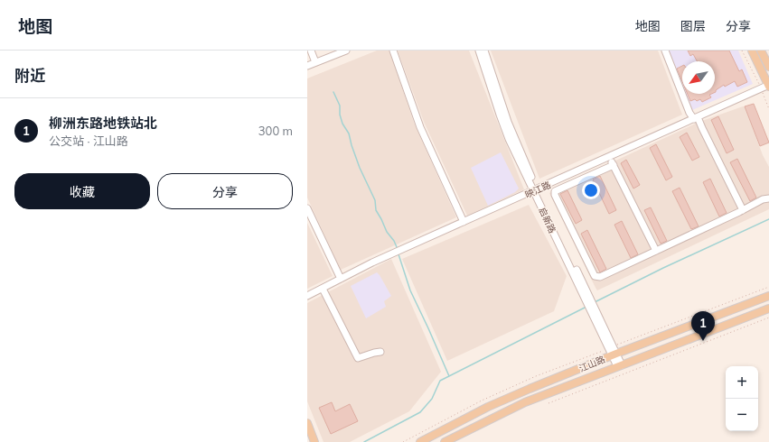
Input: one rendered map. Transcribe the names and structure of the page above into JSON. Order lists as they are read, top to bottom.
{
  "streets": {
    "main road": ["江山路"],
    "street": ["映江路", "启新路"]
  },
  "crossings": [
    ["映江路", "启新路"],
    ["启新路", "江山路"]
  ],
  "north": "bottom left",
  "page": {
    "header": "地图",
    "nav": ["地图", "图层", "分享"],
    "heading": "附近",
    "list": [
      {
        "mark": "1",
        "name": "柳洲东路地铁站北",
        "note": "公交站 · 江山路",
        "value": "300 m"
      }
    ],
    "buttons": ["收藏", "分享"],
    "pins": "1",
    "map_buttons": ["+", "−"]
  }
}
